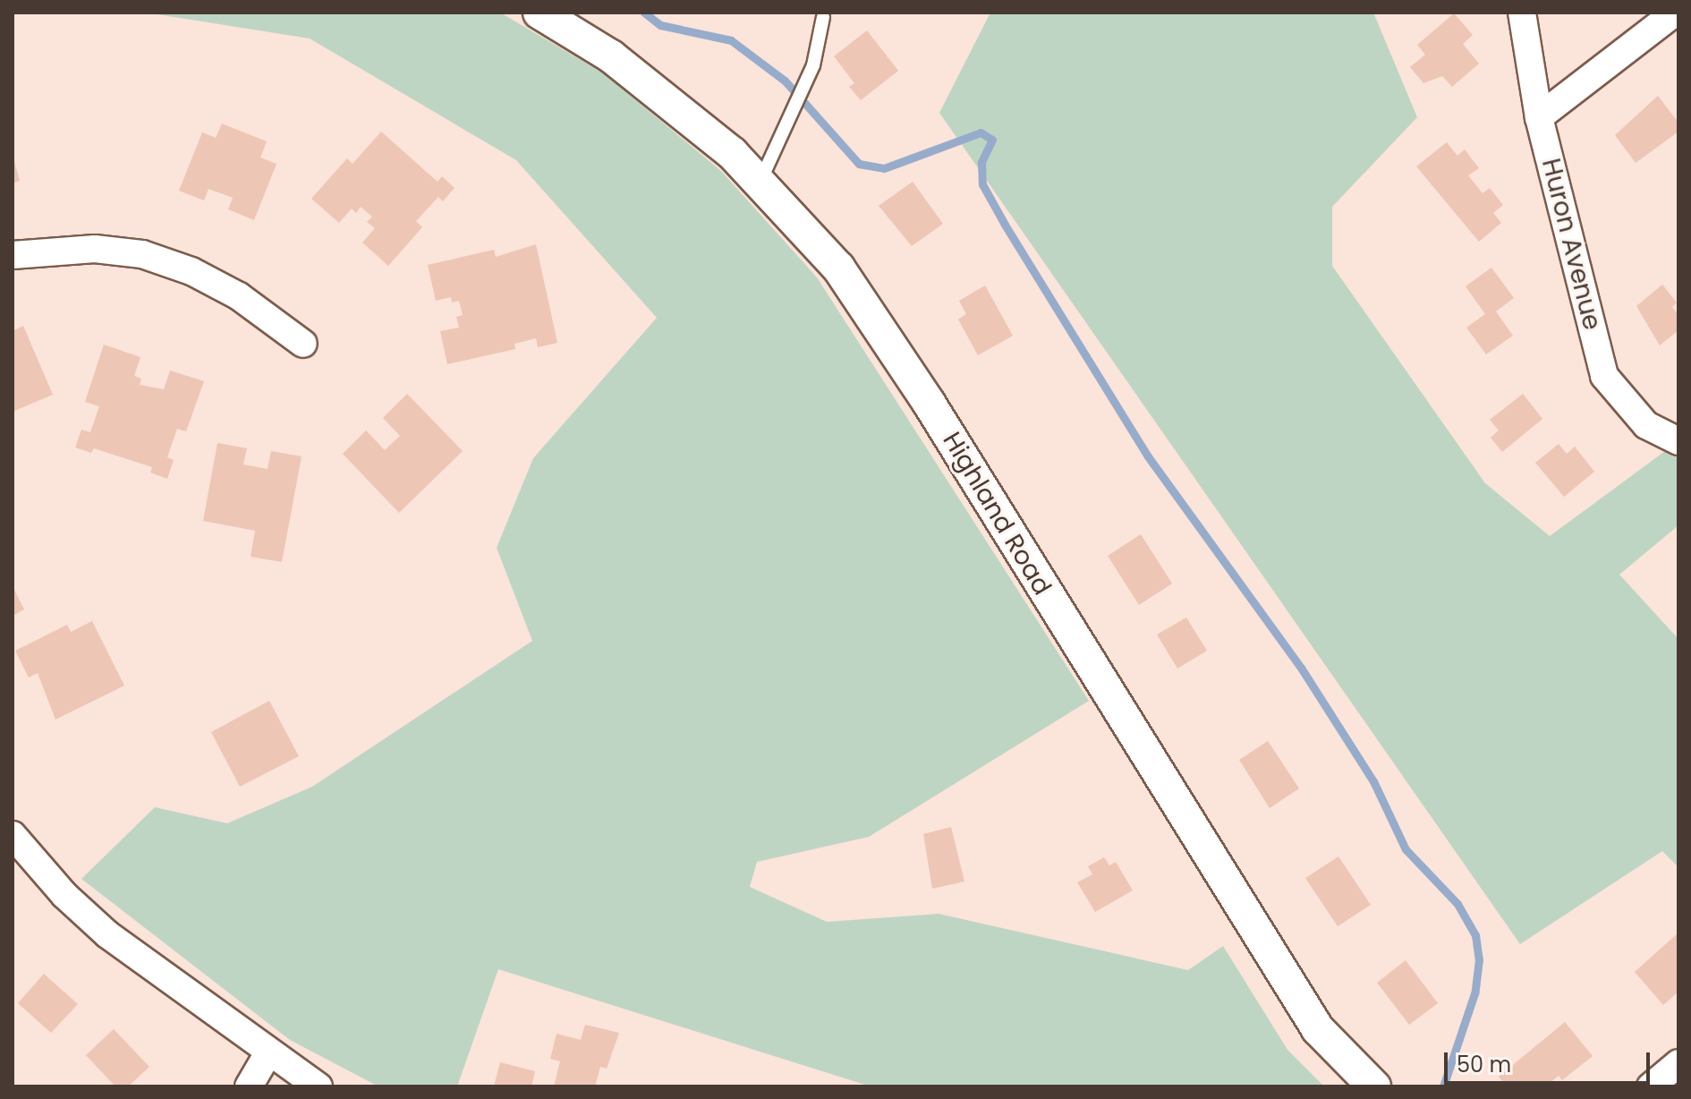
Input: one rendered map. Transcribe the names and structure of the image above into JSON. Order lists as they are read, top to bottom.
{
  "streets": {
    "street": ["Huron Avenue", "Highland Road"]
  },
  "scale_bar": "50 m"
}
